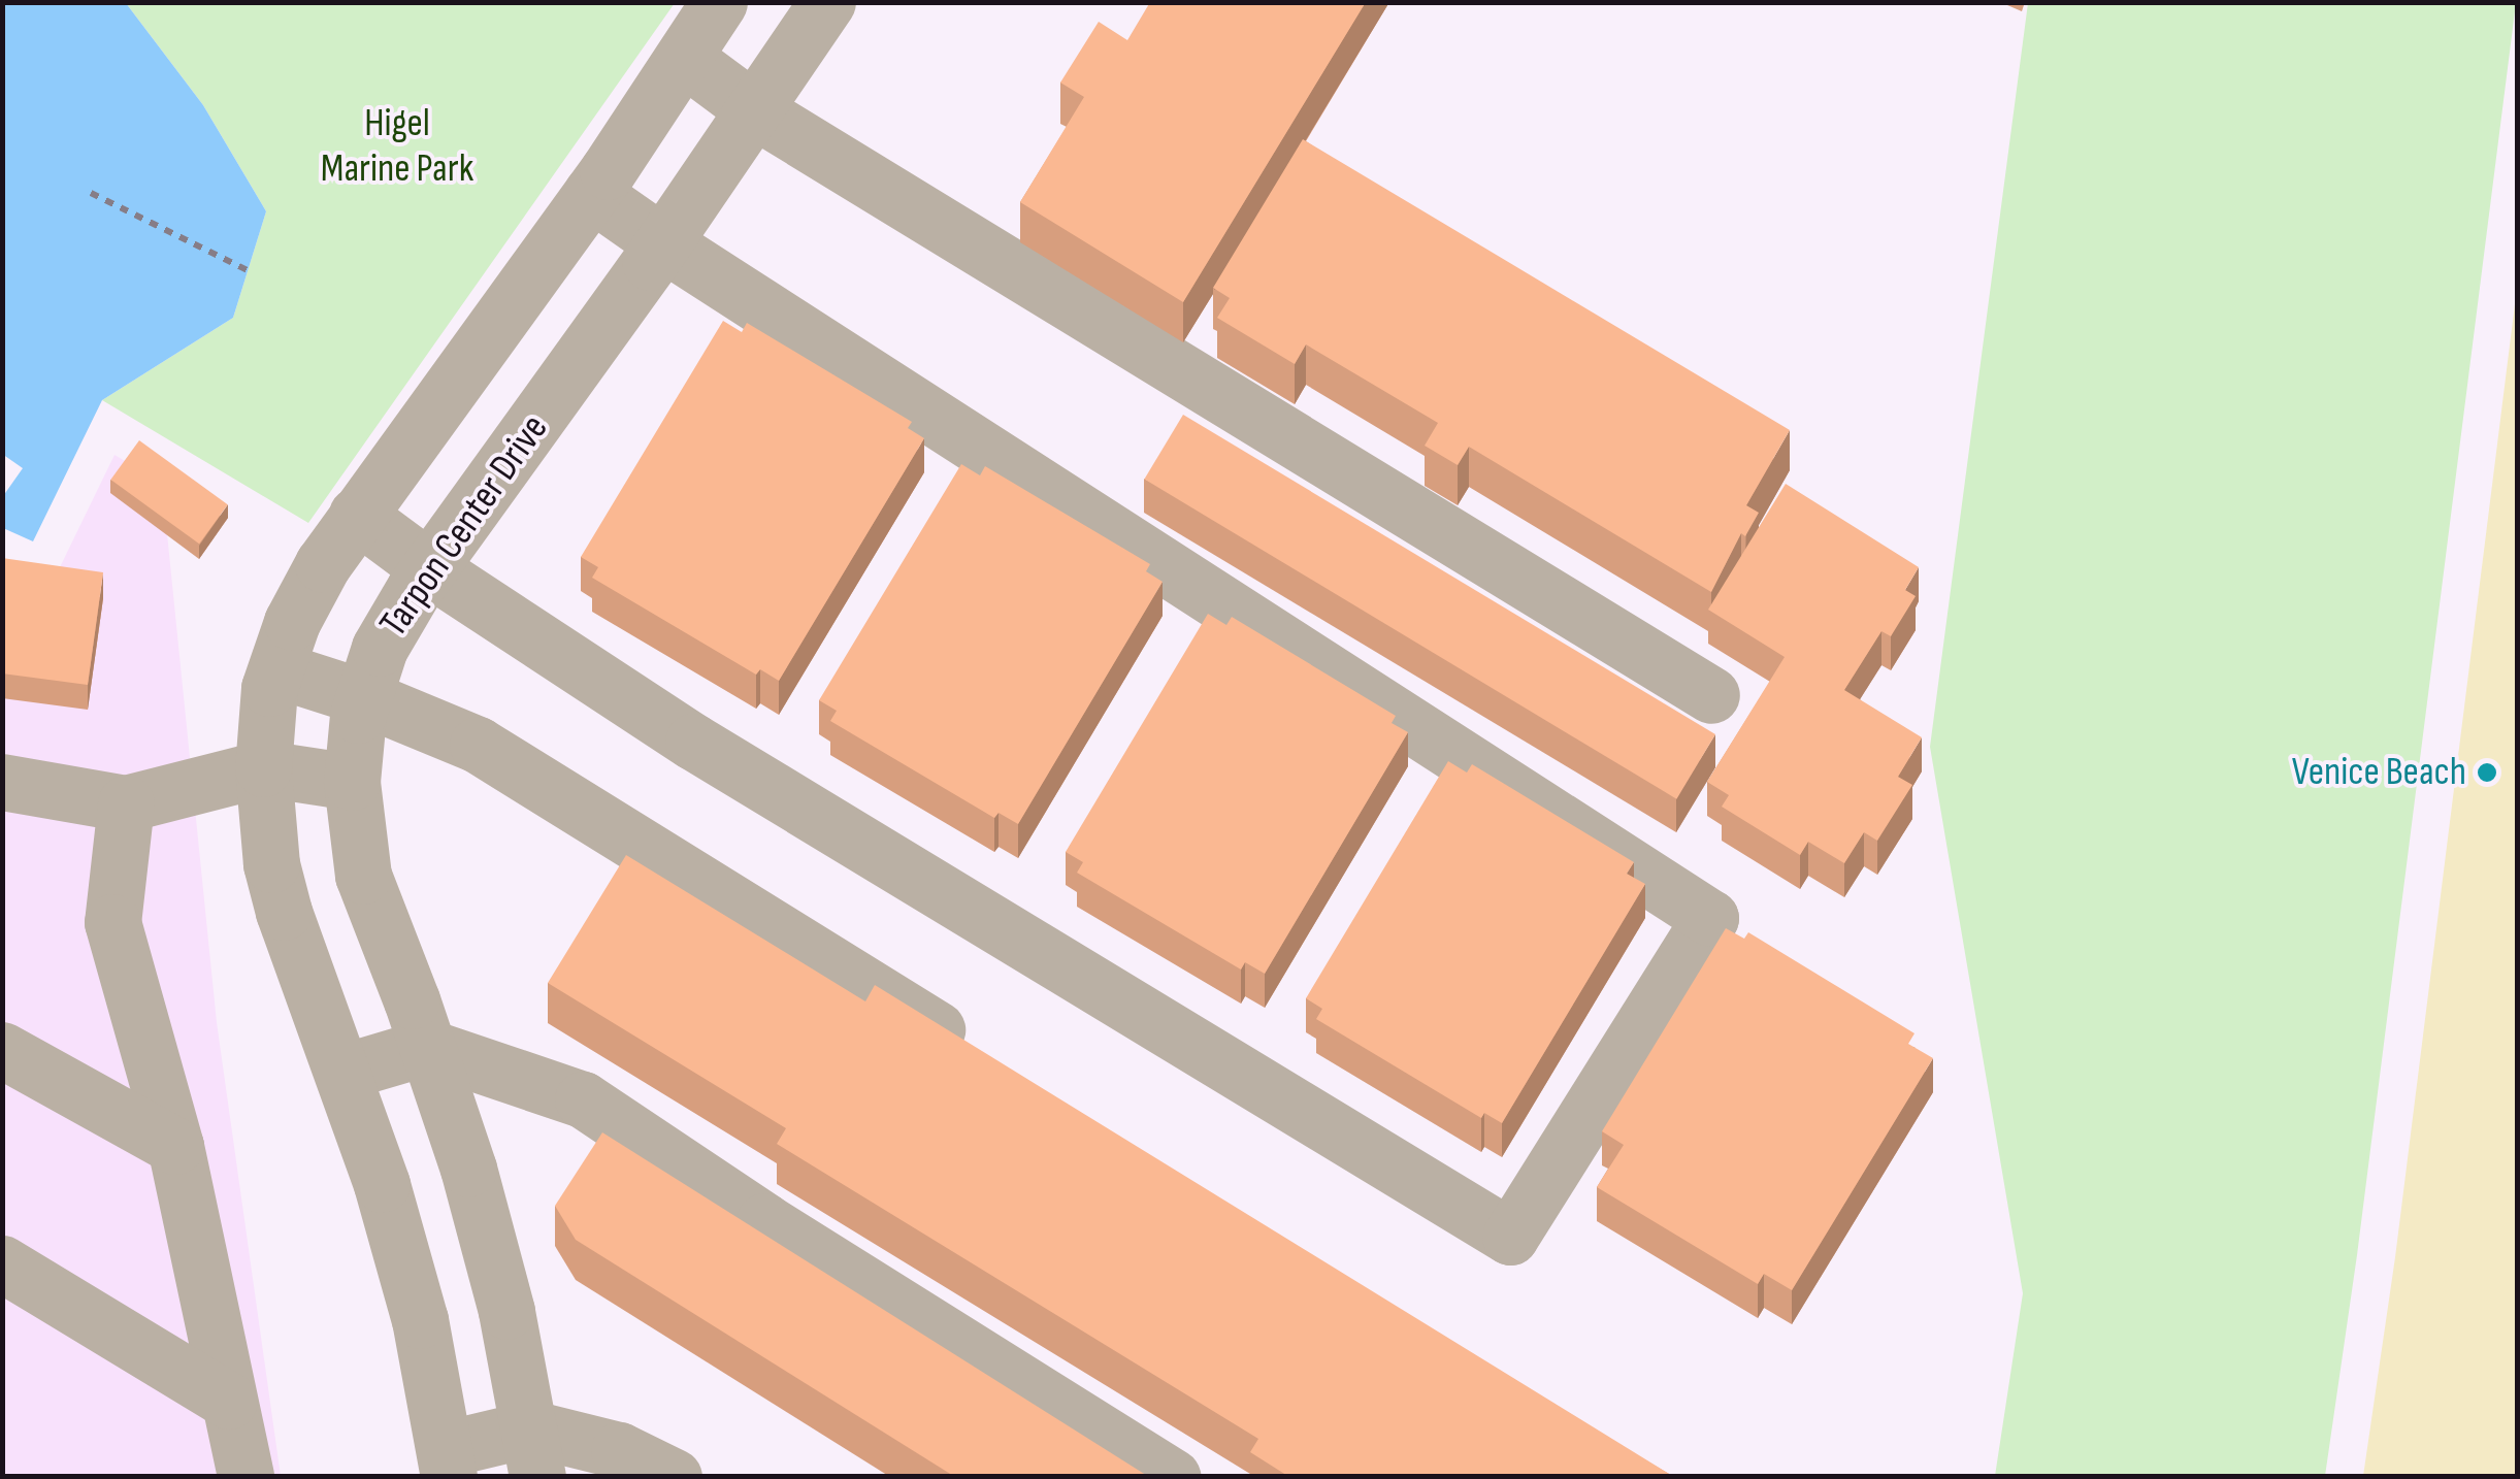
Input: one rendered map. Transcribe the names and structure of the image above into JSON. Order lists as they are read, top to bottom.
{
  "streets": {
    "street": ["Tarpon Center Drive"]
  },
  "parks": ["Higel Marine Park"],
  "places": ["Venice Beach"]
}
